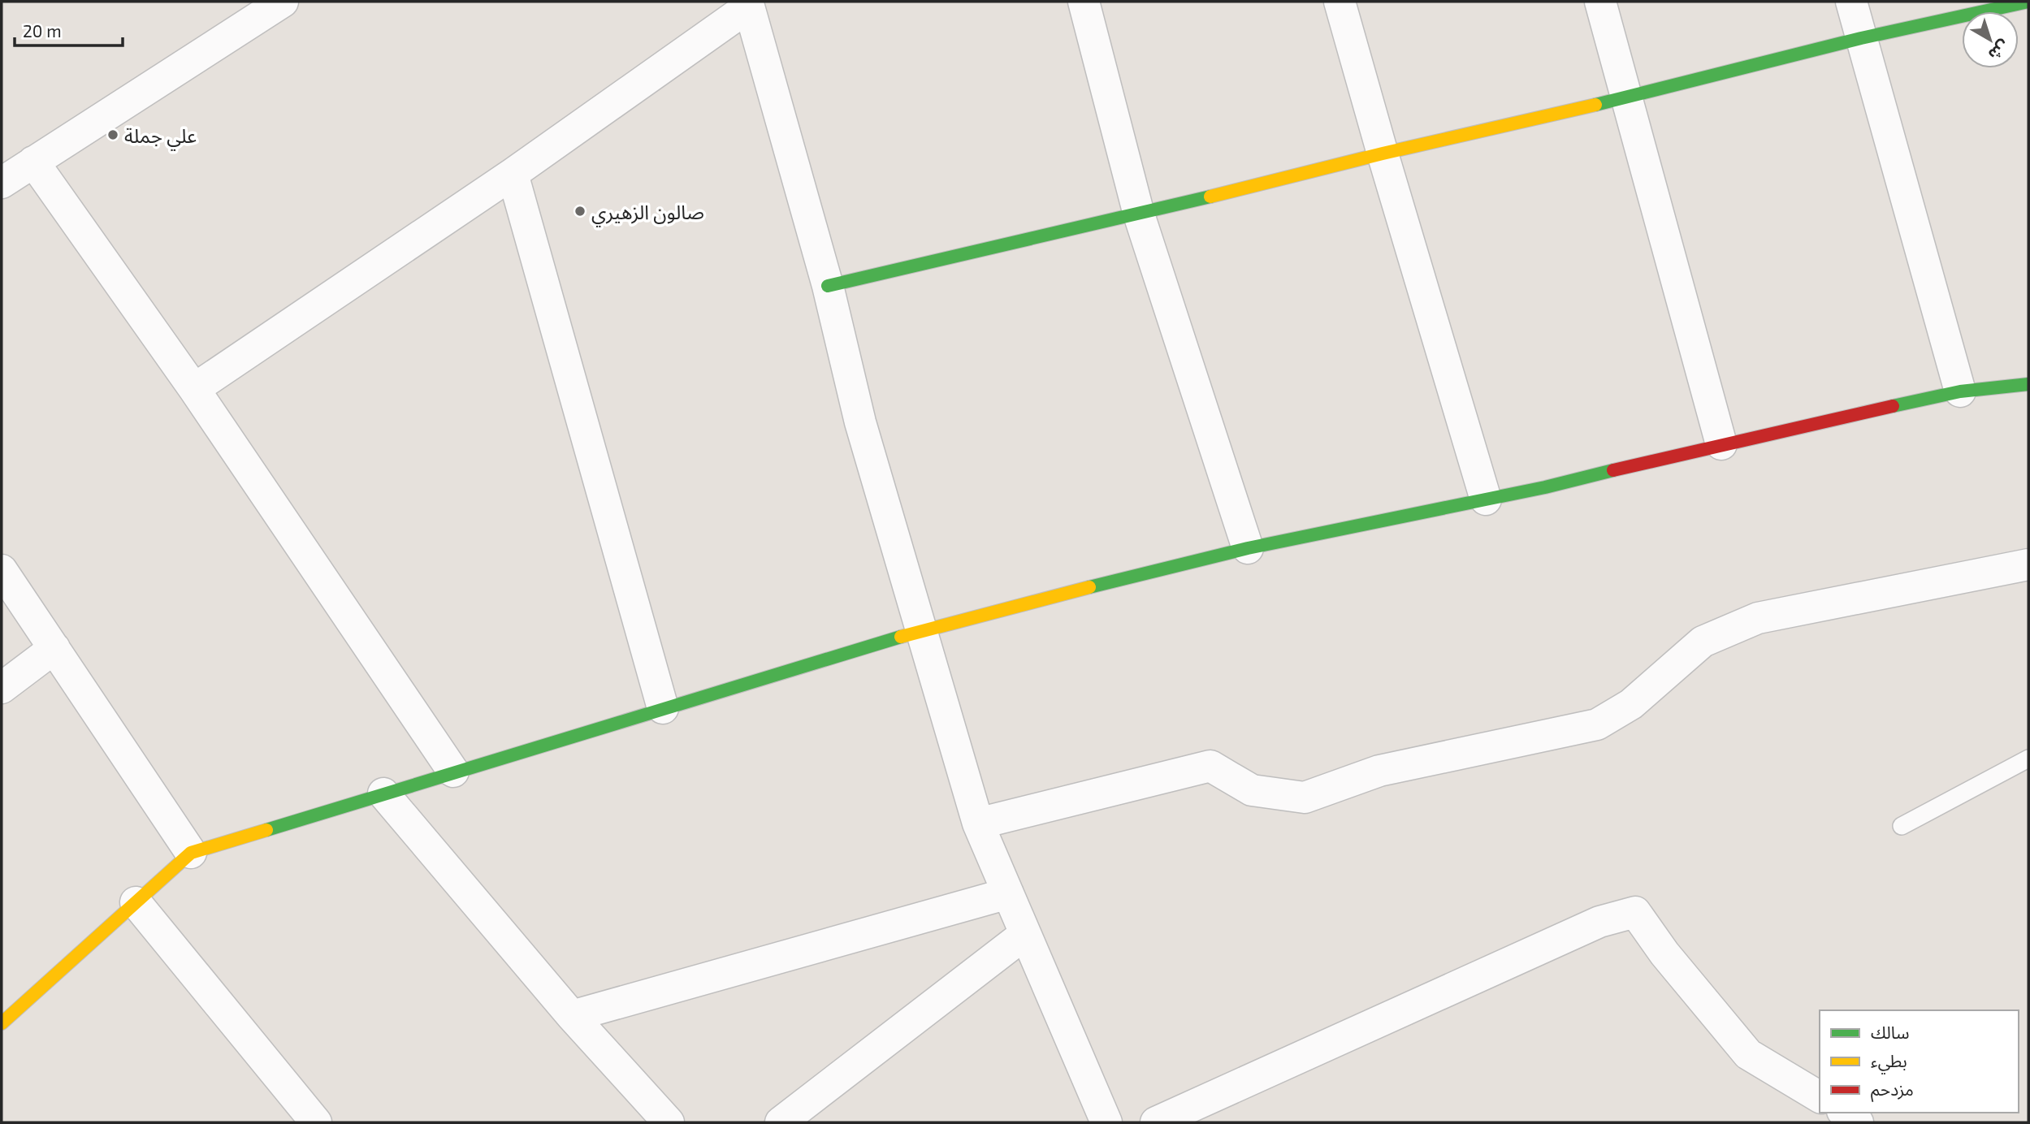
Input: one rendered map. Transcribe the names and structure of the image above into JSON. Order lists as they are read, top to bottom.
{
  "places": ["علي جملة", "صالون الزهيري"],
  "legend": ["سالك", "بطيء", "مزدحم"],
  "scale_bar": "20 m",
  "north": "bottom right"
}
